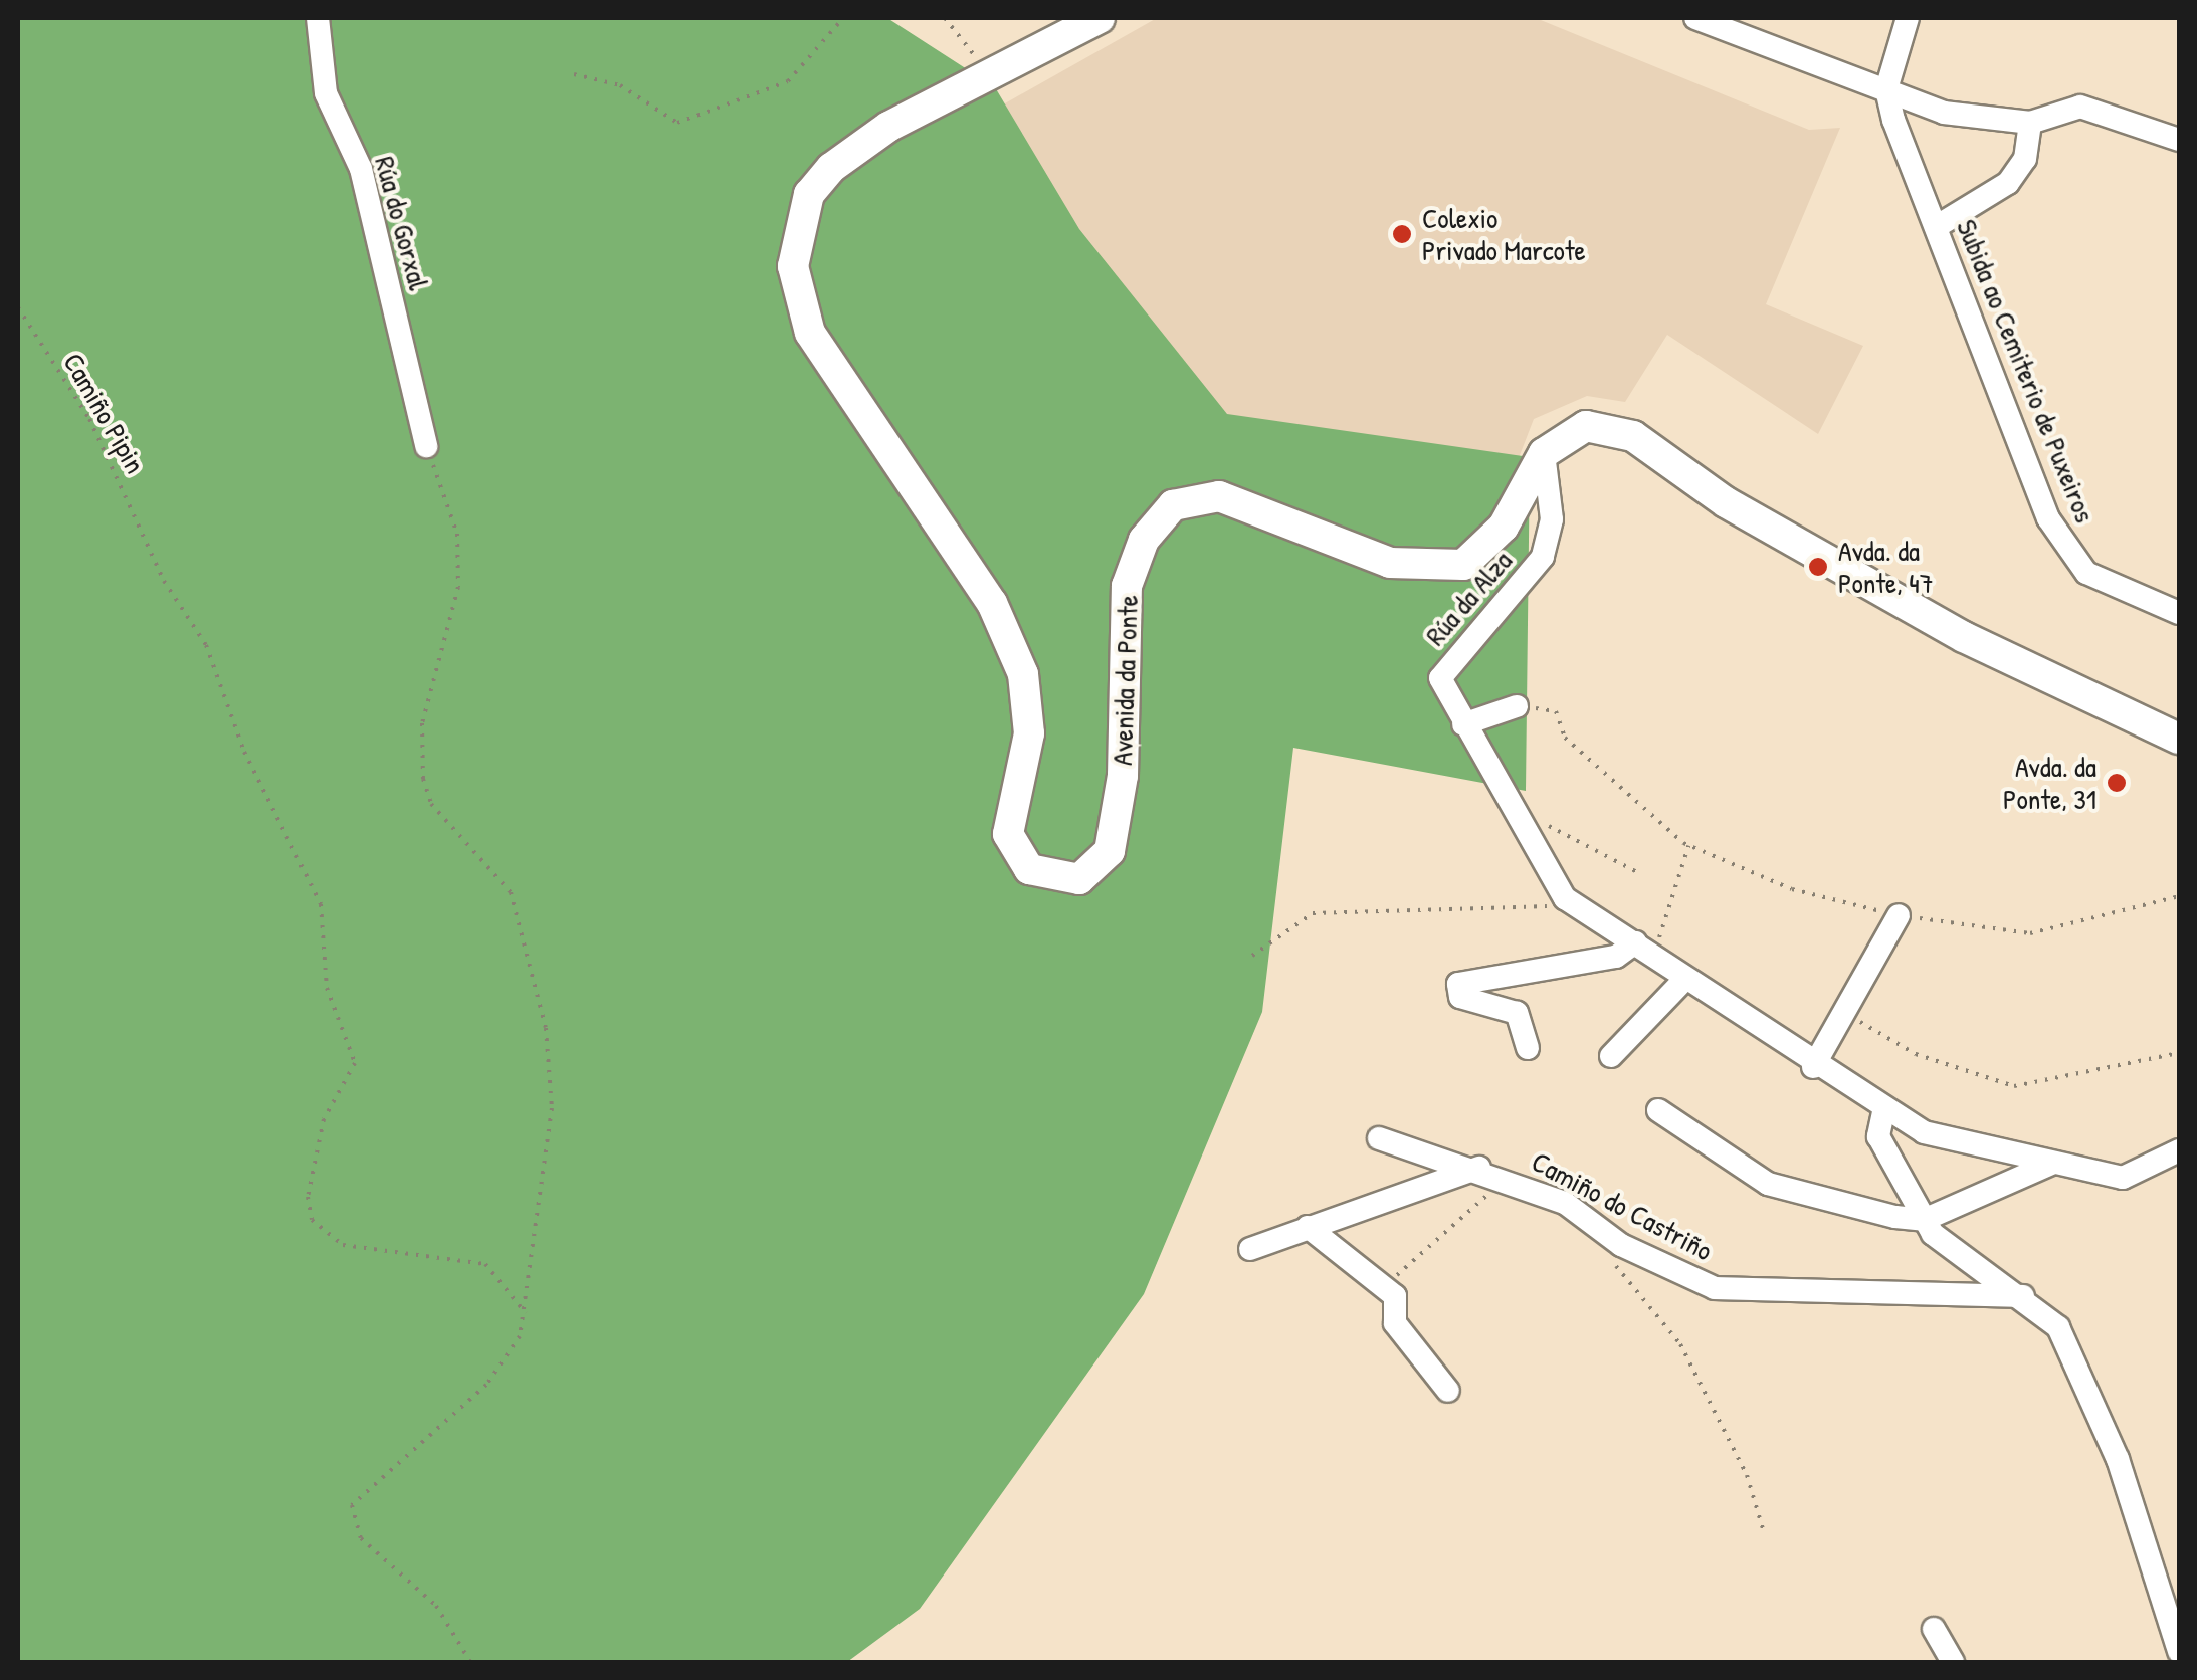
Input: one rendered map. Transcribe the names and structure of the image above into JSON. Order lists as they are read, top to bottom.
{
  "streets": {
    "street": [
      "Rúa do Gorxal",
      "Subida ao Cemiterio de Puxeiros",
      "Rúa da Alza",
      "Avenida da Ponte",
      "Camiño do Castriño"
    ],
    "path": ["Camiño Pipin"]
  },
  "crossings": [
    ["Rúa da Alza", "Avenida da Ponte"]
  ],
  "places": ["Colexio Privado Marcote", "Avda. da Ponte, 47", "Avda. da Ponte, 31"]
}
